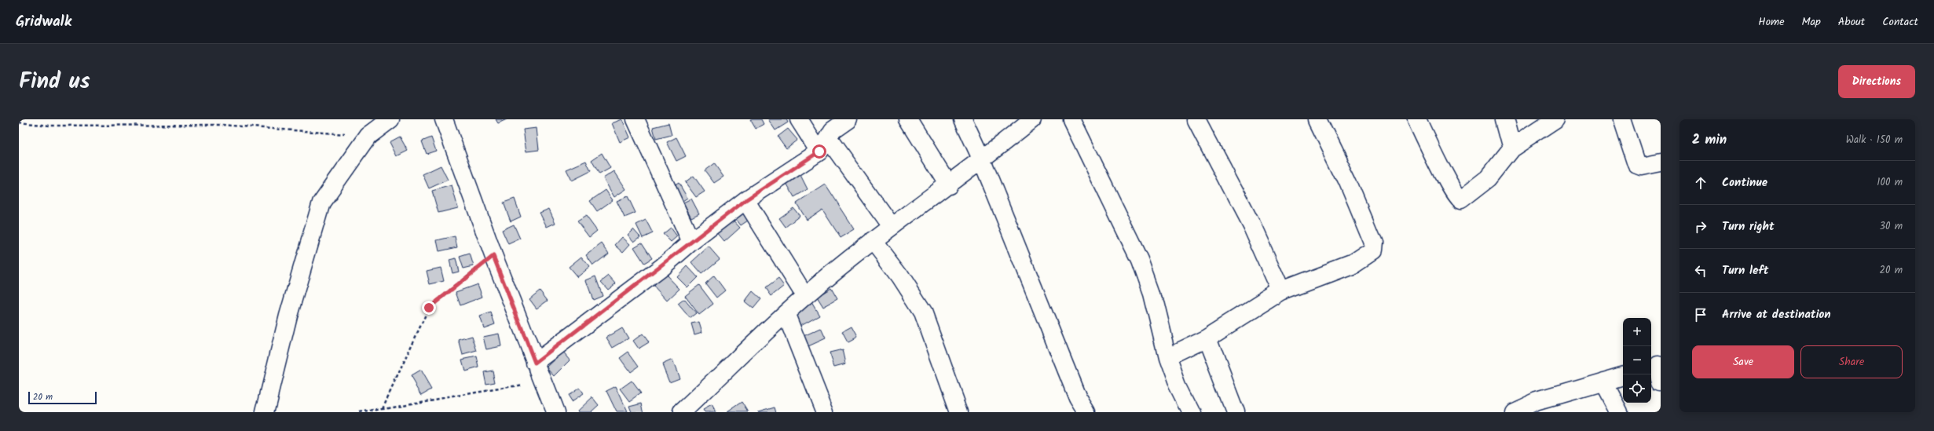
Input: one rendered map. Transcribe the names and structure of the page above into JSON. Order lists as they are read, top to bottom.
{
  "scale_bar": "20 m",
  "page": {
    "header": "Gridwalk",
    "nav": [
      "Home",
      "Map",
      "About",
      "Contact"
    ],
    "title": "Find us",
    "buttons": [
      "Directions",
      ["Save", "Share"]
    ],
    "heading": ["2 min", "Walk · 150 m"],
    "list": [
      ["Continue", "100 m"],
      ["Turn right", "30 m"],
      ["Turn left", "20 m"],
      "Arrive at destination"
    ],
    "map_buttons": ["+", "−"],
    "scale": "20 m"
  }
}
